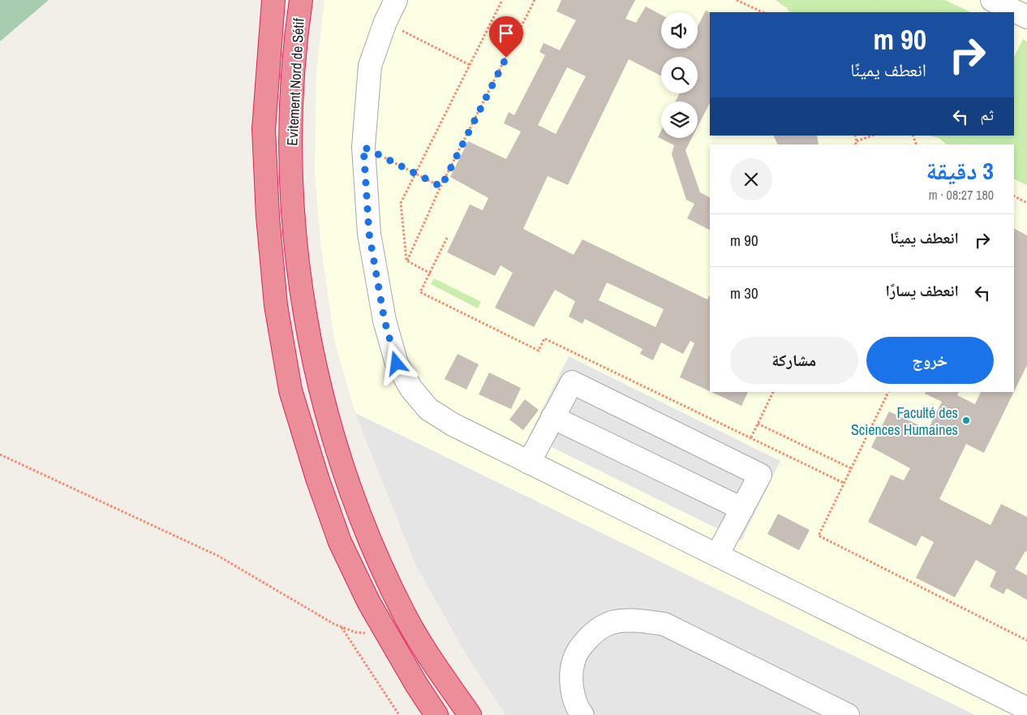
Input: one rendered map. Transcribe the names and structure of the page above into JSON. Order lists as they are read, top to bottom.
{
  "streets": {
    "highway": ["Evitement Nord de Sétif"]
  },
  "places": ["Faculté des Sciences Humaines"],
  "page": {
    "turn": ["90 m", "انعطف يمينًا"],
    "then": "ثم",
    "heading": ["3 دقيقة", "180 m · 08:27"],
    "list": [
      {
        "name": "انعطف يمينًا",
        "value": "90 m"
      },
      {
        "name": "انعطف يسارًا",
        "value": "30 m"
      }
    ],
    "buttons": ["خروج", "مشاركة"]
  }
}
